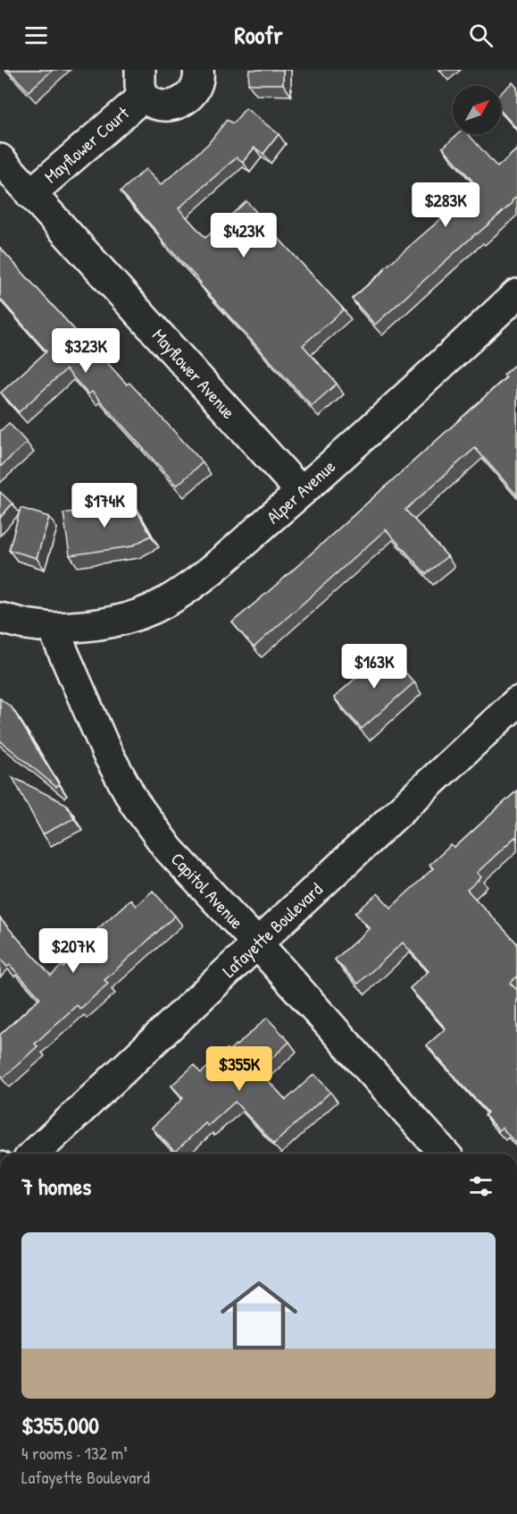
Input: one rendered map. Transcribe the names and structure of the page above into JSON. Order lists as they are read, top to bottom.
{
  "streets": {
    "street": [
      "Mayflower Court",
      "Mayflower Avenue",
      "Alper Avenue",
      "Capitol Avenue",
      "Lafayette Boulevard"
    ]
  },
  "crossings": [
    ["Mayflower Court", "Mayflower Avenue"],
    ["Mayflower Avenue", "Alper Avenue"],
    ["Alper Avenue", "Capitol Avenue"],
    ["Capitol Avenue", "Lafayette Boulevard"]
  ],
  "north": "top right",
  "page": {
    "header": "Roofr",
    "price": [
      "$283K",
      "$423K",
      "$323K",
      "$174K",
      "$163K",
      "$207K",
      "$355K"
    ],
    "heading": "7 homes",
    "list": [
      {
        "name": "$355,000",
        "note": "4 rooms · 132 m² · Lafayette Boulevard"
      }
    ]
  }
}
